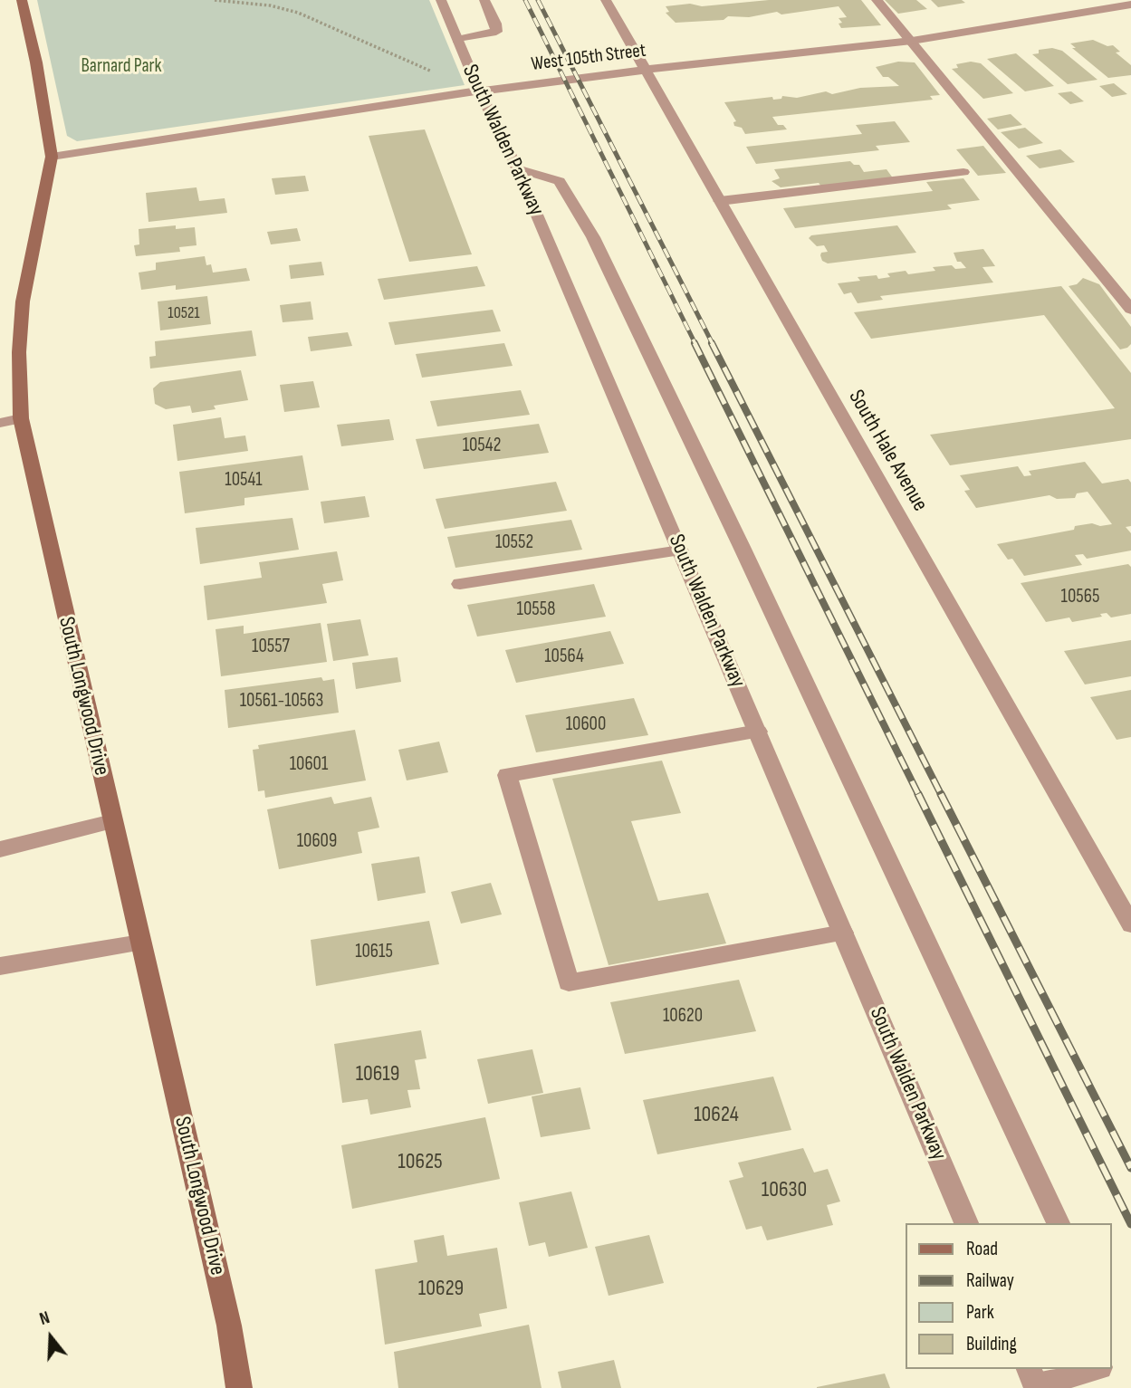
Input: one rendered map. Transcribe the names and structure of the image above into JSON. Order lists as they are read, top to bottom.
{
  "streets": {
    "street": [
      "West 105th Street",
      "South Walden Parkway",
      "South Hale Avenue",
      "South Longwood Drive"
    ]
  },
  "crossings": [
    ["West 105th Street", "South Walden Parkway"],
    ["West 105th Street", "South Hale Avenue"],
    ["West 105th Street", "South Longwood Drive"]
  ],
  "parks": ["Barnard Park"],
  "house_numbers": [
    "10521",
    "10542",
    "10541",
    "10552",
    "10565",
    "10558",
    "10557",
    "10564",
    "10561-10563",
    "10600",
    "10601",
    "10609",
    "10615",
    "10620",
    "10619",
    "10624",
    "10625",
    "10630",
    "10629"
  ],
  "legend": [
    "Road",
    "Railway",
    "Park",
    "Building"
  ],
  "north": "top"
}
